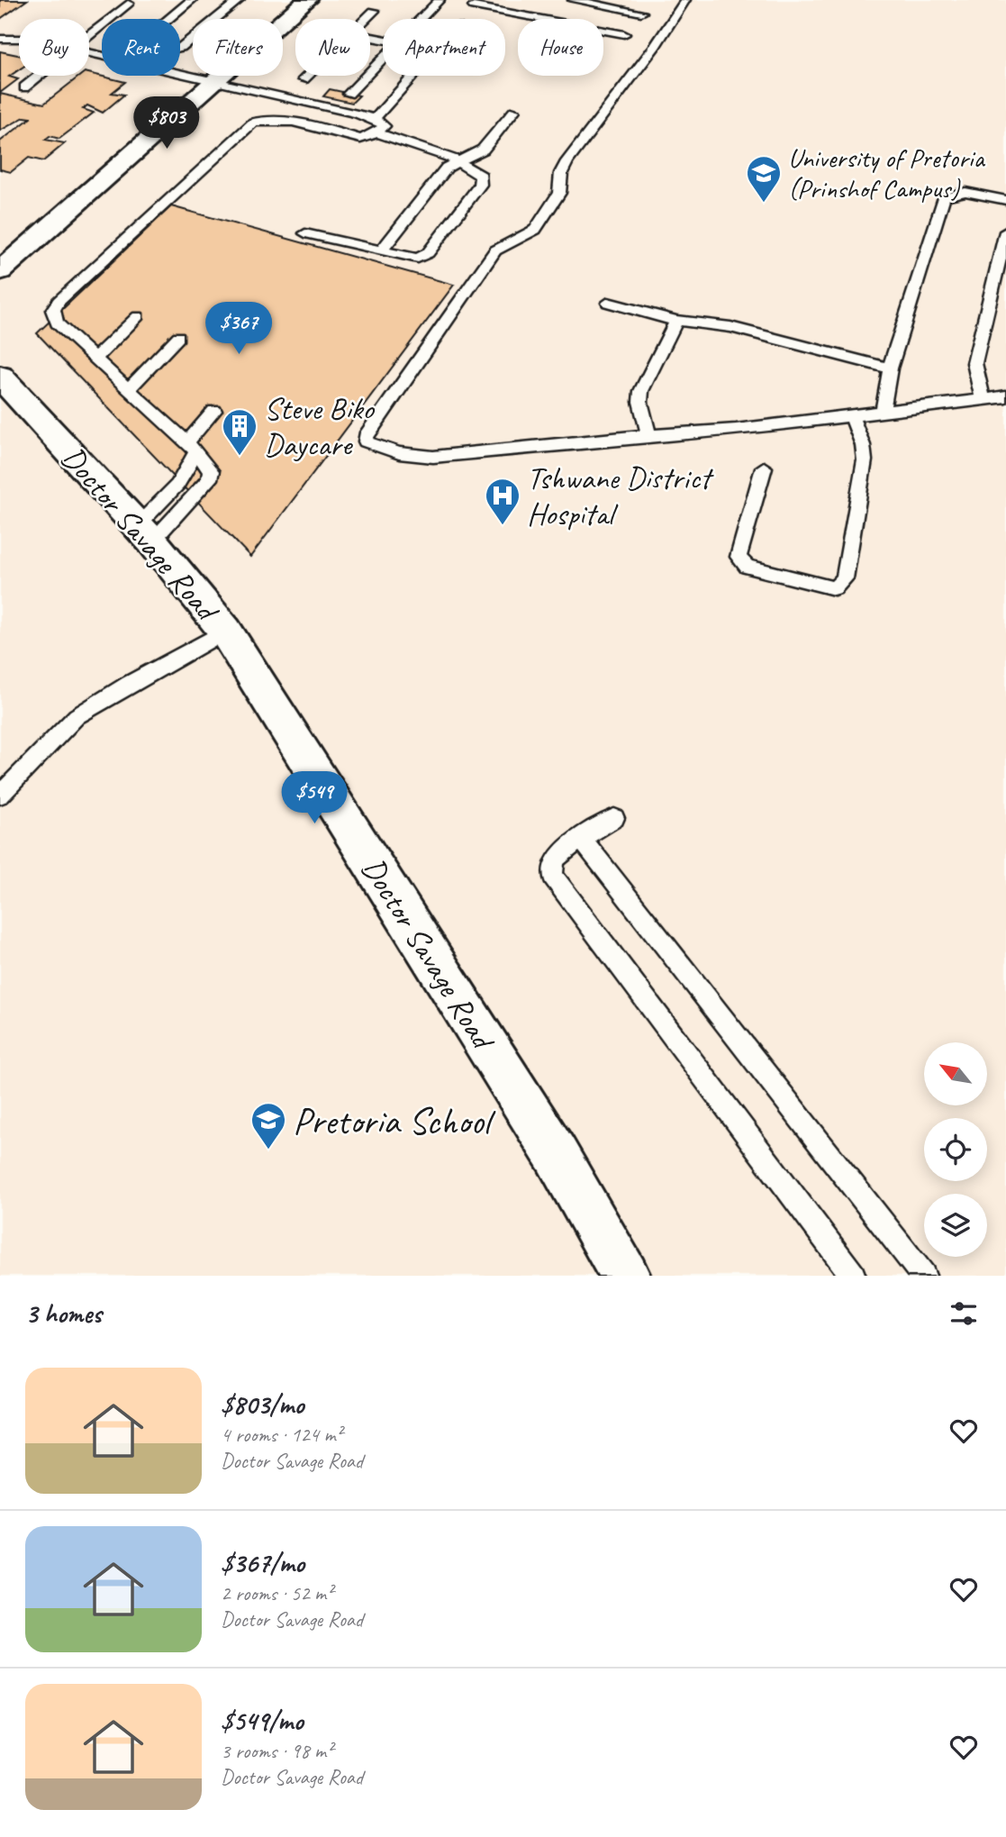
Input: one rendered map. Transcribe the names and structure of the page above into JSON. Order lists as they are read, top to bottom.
{
  "streets": {
    "street": ["Doctor Savage Road"]
  },
  "places": {
    "school or university": ["University of Pretoria (Prinshof Campus)", "Pretoria School"],
    "building": ["Steve Biko Daycare"],
    "hospital": ["Tshwane District Hospital"]
  },
  "north": "top left",
  "page": {
    "chip": [
      "Buy",
      "Rent",
      "Filters",
      "New",
      "Apartment",
      "House"
    ],
    "price": ["$803", "$367", "$549"],
    "heading": "3 homes",
    "list": [
      {
        "name": "$803/mo",
        "note": "4 rooms · 124 m² · Doctor Savage Road"
      },
      {
        "name": "$367/mo",
        "note": "2 rooms · 52 m² · Doctor Savage Road"
      },
      {
        "name": "$549/mo",
        "note": "3 rooms · 98 m² · Doctor Savage Road"
      }
    ]
  }
}
